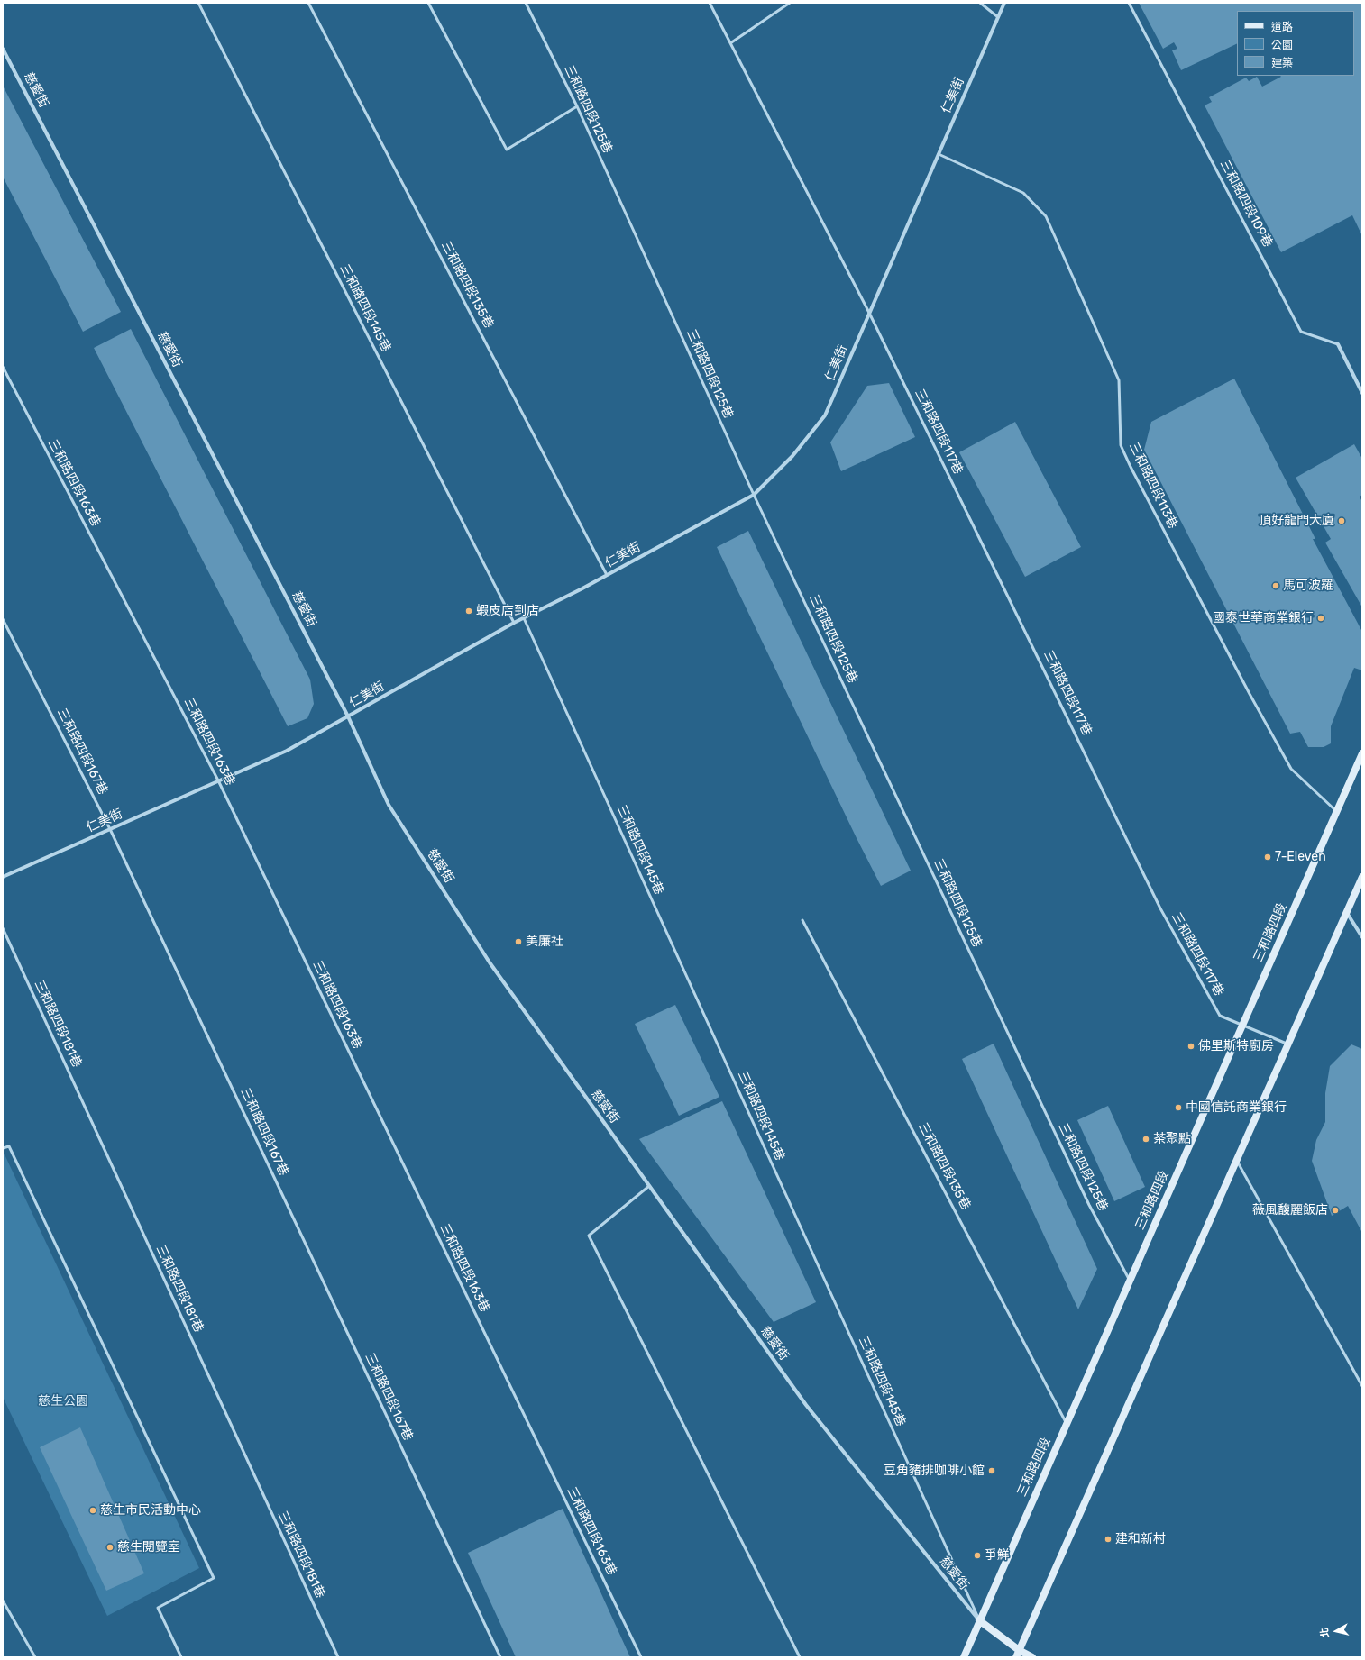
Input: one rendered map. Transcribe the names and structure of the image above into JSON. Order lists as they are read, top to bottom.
{
  "streets": {
    "main road": ["三和路四段"],
    "street": ["慈愛街", "仁美街", "三和路四段109巷"],
    "lane": [
      "三和路四段125巷",
      "三和路四段135巷",
      "三和路四段145巷",
      "三和路四段117巷",
      "三和路四段163巷",
      "三和路四段113巷",
      "三和路四段167巷",
      "三和路四段181巷"
    ]
  },
  "crossings": [
    ["慈愛街", "仁美街"],
    ["慈愛街", "三和路四段145巷"],
    ["慈愛街", "三和路四段"],
    ["仁美街", "三和路四段125巷"],
    ["仁美街", "三和路四段135巷"],
    ["仁美街", "三和路四段145巷"],
    ["仁美街", "三和路四段117巷"],
    ["仁美街", "三和路四段163巷"],
    ["仁美街", "三和路四段113巷"],
    ["仁美街", "三和路四段167巷"],
    ["三和路四段125巷", "三和路四段"],
    ["三和路四段135巷", "三和路四段"],
    ["三和路四段145巷", "三和路四段"],
    ["三和路四段117巷", "三和路四段"],
    ["三和路四段113巷", "三和路四段"]
  ],
  "parks": ["慈生公園"],
  "places": [
    "頂好龍門大廈",
    "馬可波羅",
    "蝦皮店到店",
    "國泰世華商業銀行",
    "7-Eleven",
    "美廉社",
    "佛里斯特廚房",
    "中國信託商業銀行",
    "茶聚點",
    "薇風馥麗飯店",
    "豆角豬排咖啡小館",
    "慈生市民活動中心",
    "建和新村",
    "慈生閱覽室",
    "爭鮮"
  ],
  "legend": ["道路", "公園", "建築"],
  "north": "left"
}
